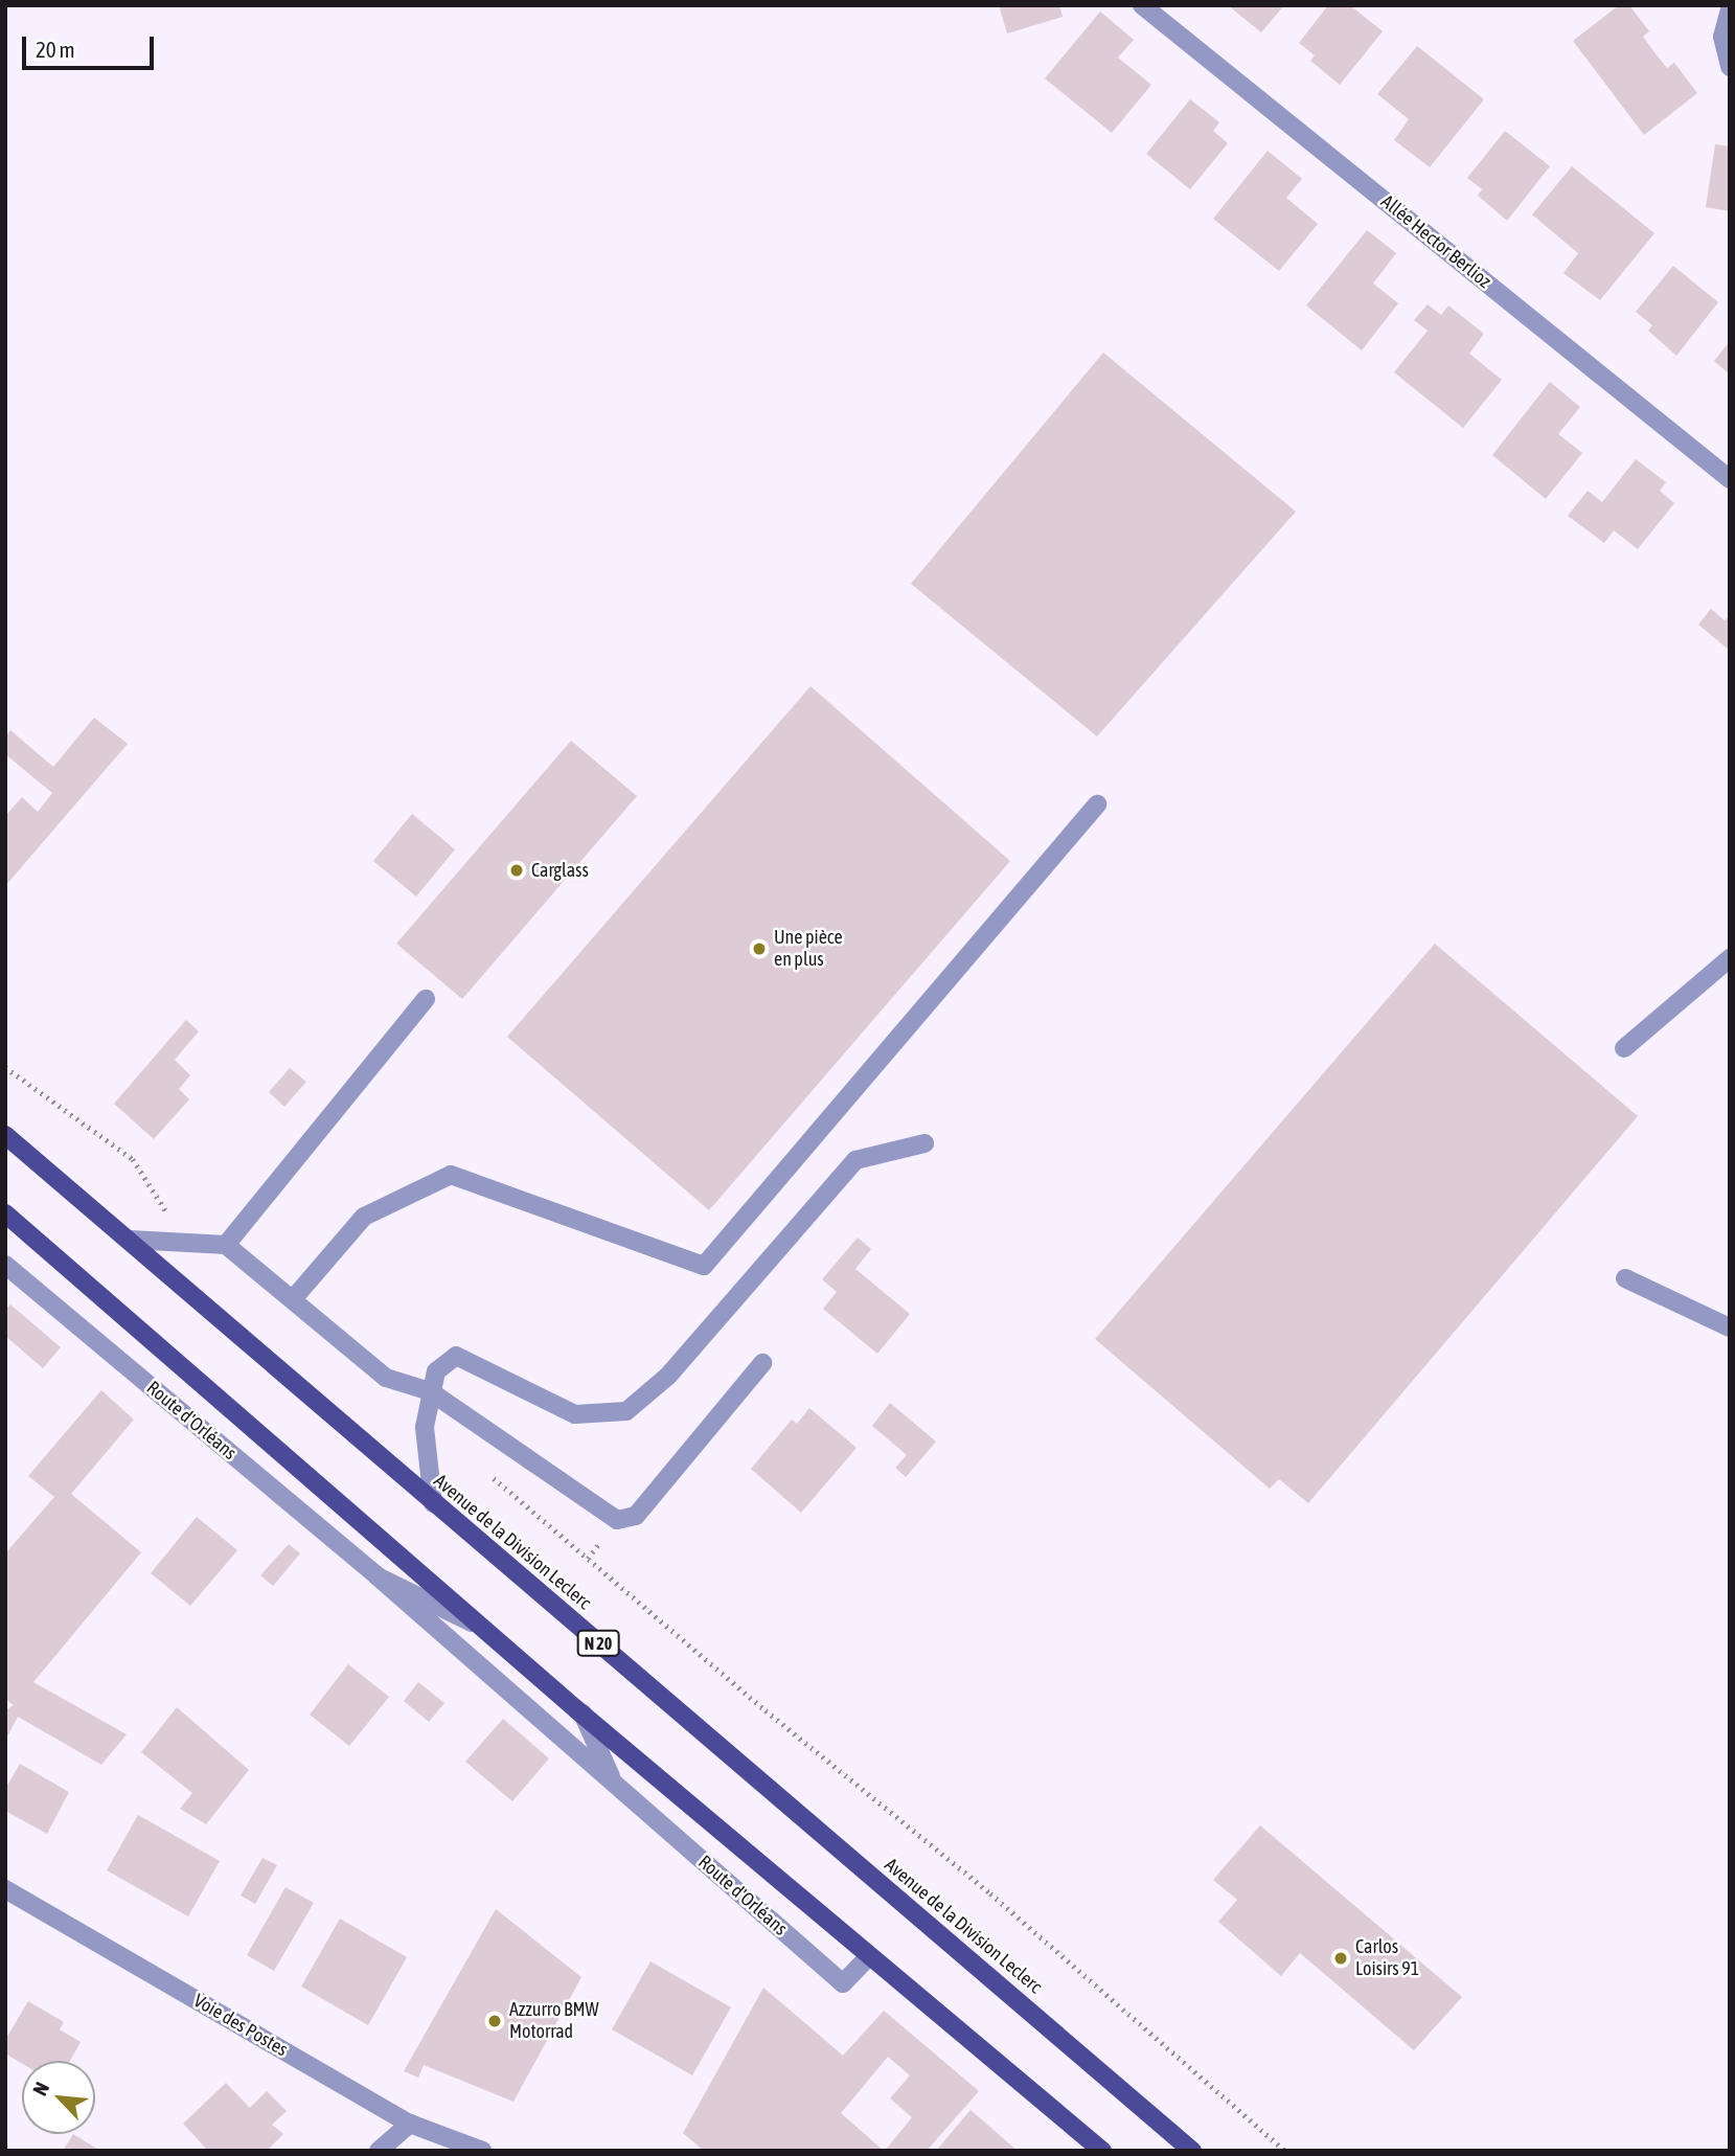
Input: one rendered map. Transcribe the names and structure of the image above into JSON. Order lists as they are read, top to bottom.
{
  "streets": {
    "main road": ["Avenue de la Division Leclerc", "N 20"],
    "street": ["Allée Hector Berlioz", "Route d'Orléans", "Voie des Postes"]
  },
  "places": [
    "Carglass",
    "Une pièce en plus",
    "Carlos Loisirs 91",
    "Azzurro BMW Motorrad"
  ],
  "scale_bar": "20 m",
  "north": "top left"
}
